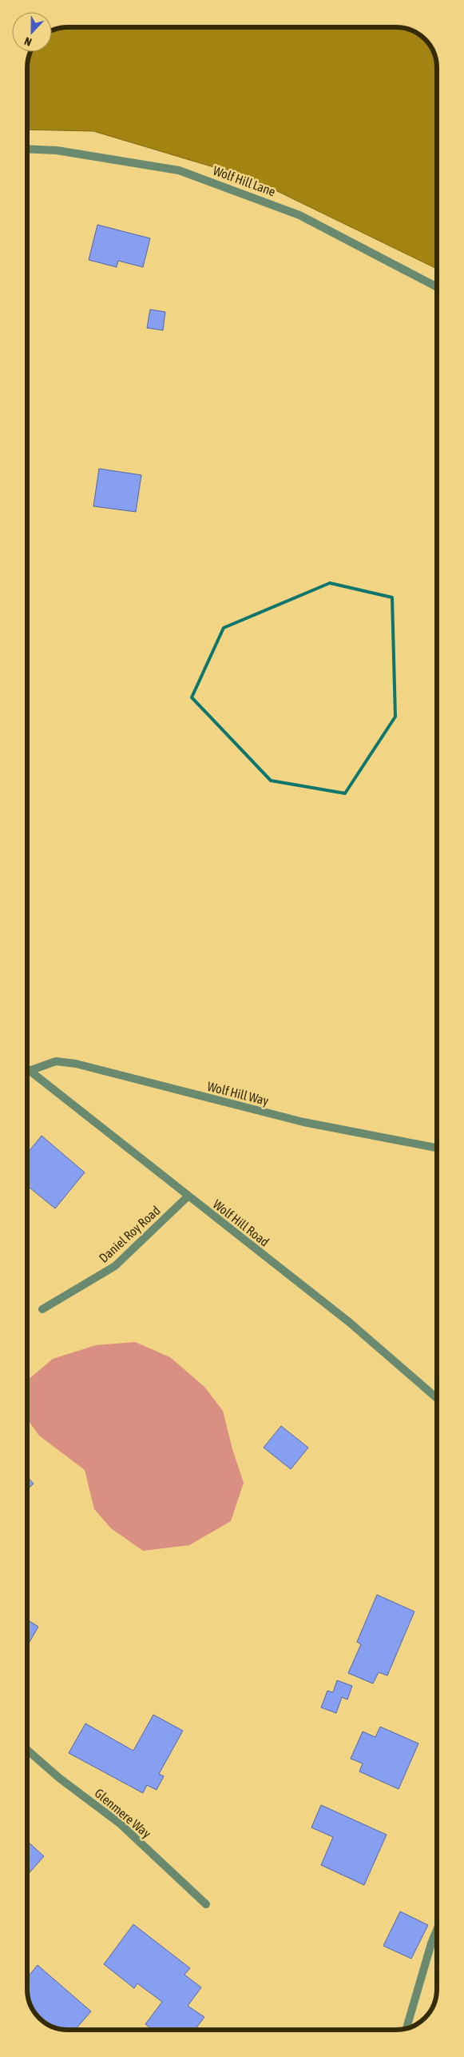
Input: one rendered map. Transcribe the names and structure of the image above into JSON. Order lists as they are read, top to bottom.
{
  "streets": {
    "street": [
      "Wolf Hill Lane",
      "Wolf Hill Way",
      "Wolf Hill Road",
      "Daniel Roy Road",
      "Glenmere Way"
    ]
  },
  "crossings": [
    ["Wolf Hill Way", "Wolf Hill Road"],
    ["Wolf Hill Road", "Daniel Roy Road"]
  ],
  "north": "bottom"
}
